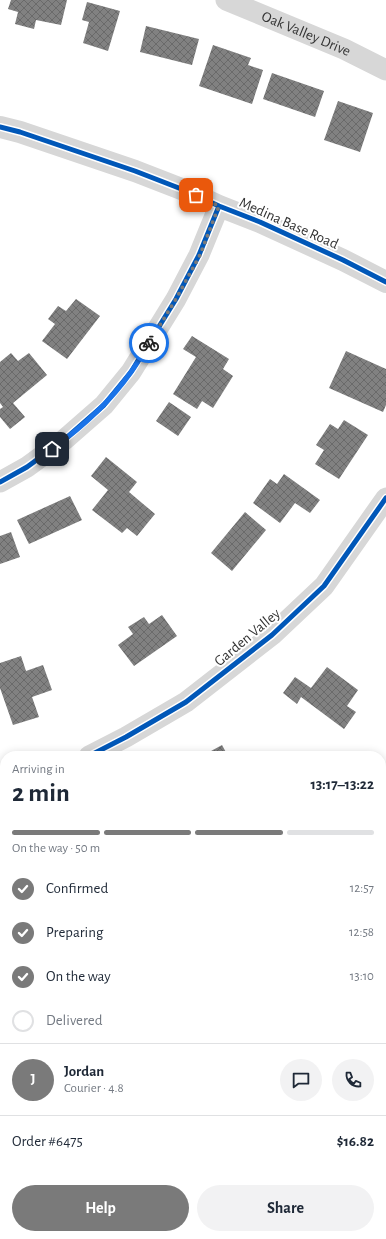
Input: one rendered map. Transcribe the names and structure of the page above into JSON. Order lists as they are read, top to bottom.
{
  "streets": {
    "street": ["Oak Valley Drive", "Medina Base Road", "Garden Valley"]
  },
  "page": {
    "heading": ["2 min", "Arriving in", "13:17–13:22"],
    "panel": [
      "Jordan",
      "Courier · 4.8",
      "Order #6475",
      "$16.82"
    ],
    "bar": "On the way · 50 m",
    "list": [
      ["Confirmed", "12:57"],
      ["Preparing", "12:58"],
      ["On the way", "13:10"],
      "Delivered"
    ],
    "round": "J",
    "buttons": ["Help", "Share"]
  }
}
